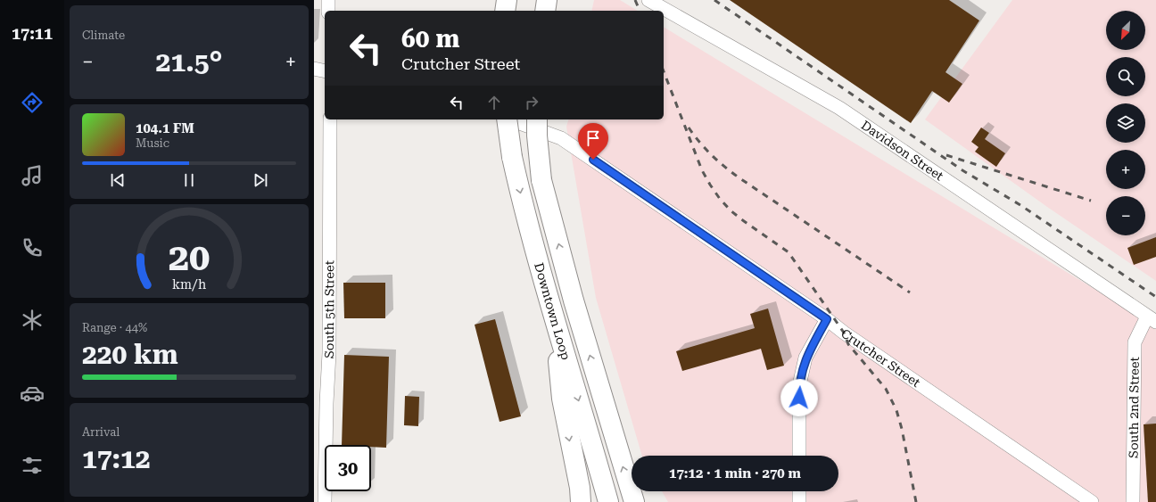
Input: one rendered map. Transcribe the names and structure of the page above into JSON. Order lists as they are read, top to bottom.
{
  "streets": {
    "highway": ["Downtown Loop"],
    "street": [
      "Davidson Street",
      "South 5th Street",
      "Crutcher Street",
      "South 2nd Street"
    ]
  },
  "crossings": [
    ["Davidson Street", "South 2nd Street"]
  ],
  "north": "bottom left",
  "page": {
    "tabs": "17:11",
    "tile": [
      "Climate",
      ["Range · 44%", "220 km"],
      ["Arrival", "17:12"]
    ],
    "map_buttons": ["+", "−"],
    "turn": ["60 m", "Crutcher Street"],
    "heat": ["−", "21.5°", "+"],
    "song": ["104.1 FM", "Music"],
    "limit": "30",
    "trip": "17:12 · 1 min · 270 m",
    "gauge": ["20", "km/h"]
  }
}
